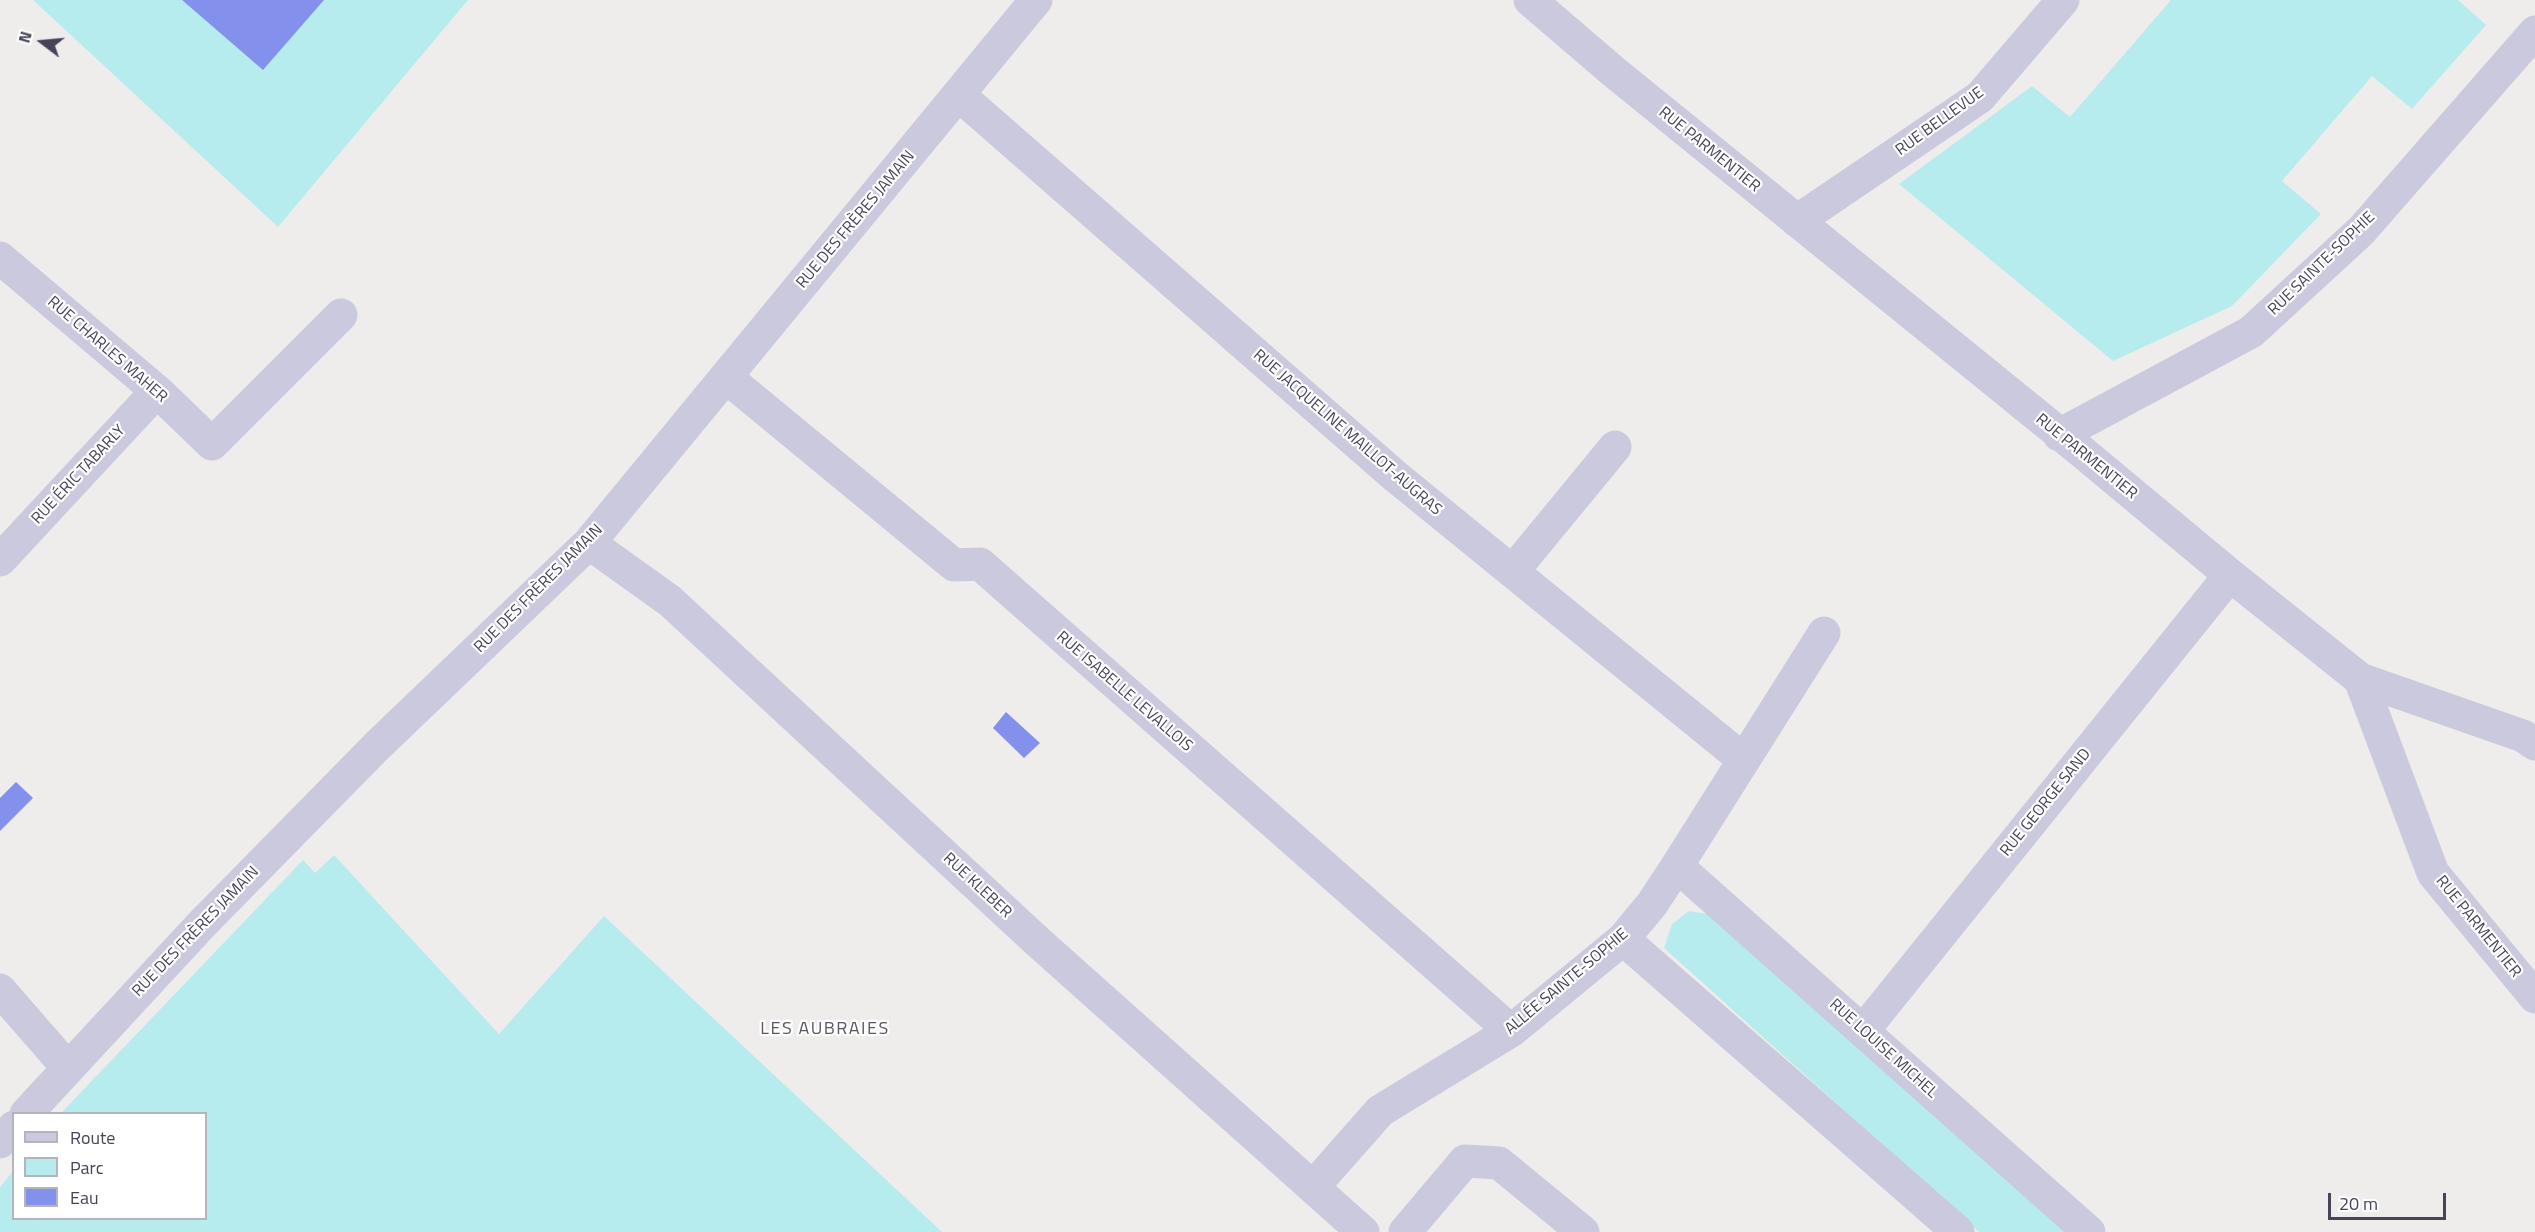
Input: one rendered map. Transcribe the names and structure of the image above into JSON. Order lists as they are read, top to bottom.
{
  "streets": {
    "street": [
      "RUE BELLEVUE",
      "RUE PARMENTIER",
      "RUE DES FRÈRES JAMAIN",
      "RUE SAINTE-SOPHIE",
      "RUE CHARLES MAHER",
      "RUE JACQUELINE MAILLOT-AUGRAS",
      "RUE ÉRIC TABARLY",
      "RUE ISABELLE LEVALLOIS",
      "RUE GEORGE SAND",
      "RUE KLEBER",
      "ALLÉE SAINTE-SOPHIE",
      "RUE LOUISE MICHEL"
    ]
  },
  "crossings": [
    ["RUE BELLEVUE", "RUE PARMENTIER"],
    ["RUE PARMENTIER", "RUE SAINTE-SOPHIE"],
    ["RUE PARMENTIER", "RUE GEORGE SAND"],
    ["RUE DES FRÈRES JAMAIN", "RUE JACQUELINE MAILLOT-AUGRAS"],
    ["RUE DES FRÈRES JAMAIN", "RUE ISABELLE LEVALLOIS"],
    ["RUE DES FRÈRES JAMAIN", "RUE KLEBER"],
    ["RUE CHARLES MAHER", "RUE ÉRIC TABARLY"],
    ["RUE JACQUELINE MAILLOT-AUGRAS", "ALLÉE SAINTE-SOPHIE"],
    ["RUE ISABELLE LEVALLOIS", "ALLÉE SAINTE-SOPHIE"],
    ["RUE GEORGE SAND", "RUE LOUISE MICHEL"],
    ["RUE KLEBER", "ALLÉE SAINTE-SOPHIE"],
    ["ALLÉE SAINTE-SOPHIE", "RUE LOUISE MICHEL"]
  ],
  "districts": ["LES AUBRAIES"],
  "legend": ["Route", "Parc", "Eau"],
  "scale_bar": "20 m",
  "north": "left"
}
